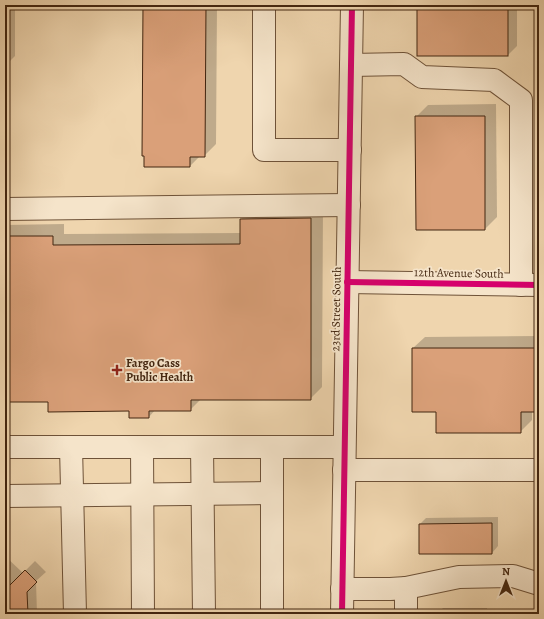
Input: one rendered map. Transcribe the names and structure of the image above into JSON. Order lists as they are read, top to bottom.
{
  "streets": {
    "street": ["12th Avenue South", "23rd Street South"]
  },
  "crossings": [
    ["12th Avenue South", "23rd Street South"]
  ],
  "places": {
    "health": ["Fargo Cass Public Health"]
  },
  "north": "top"
}
